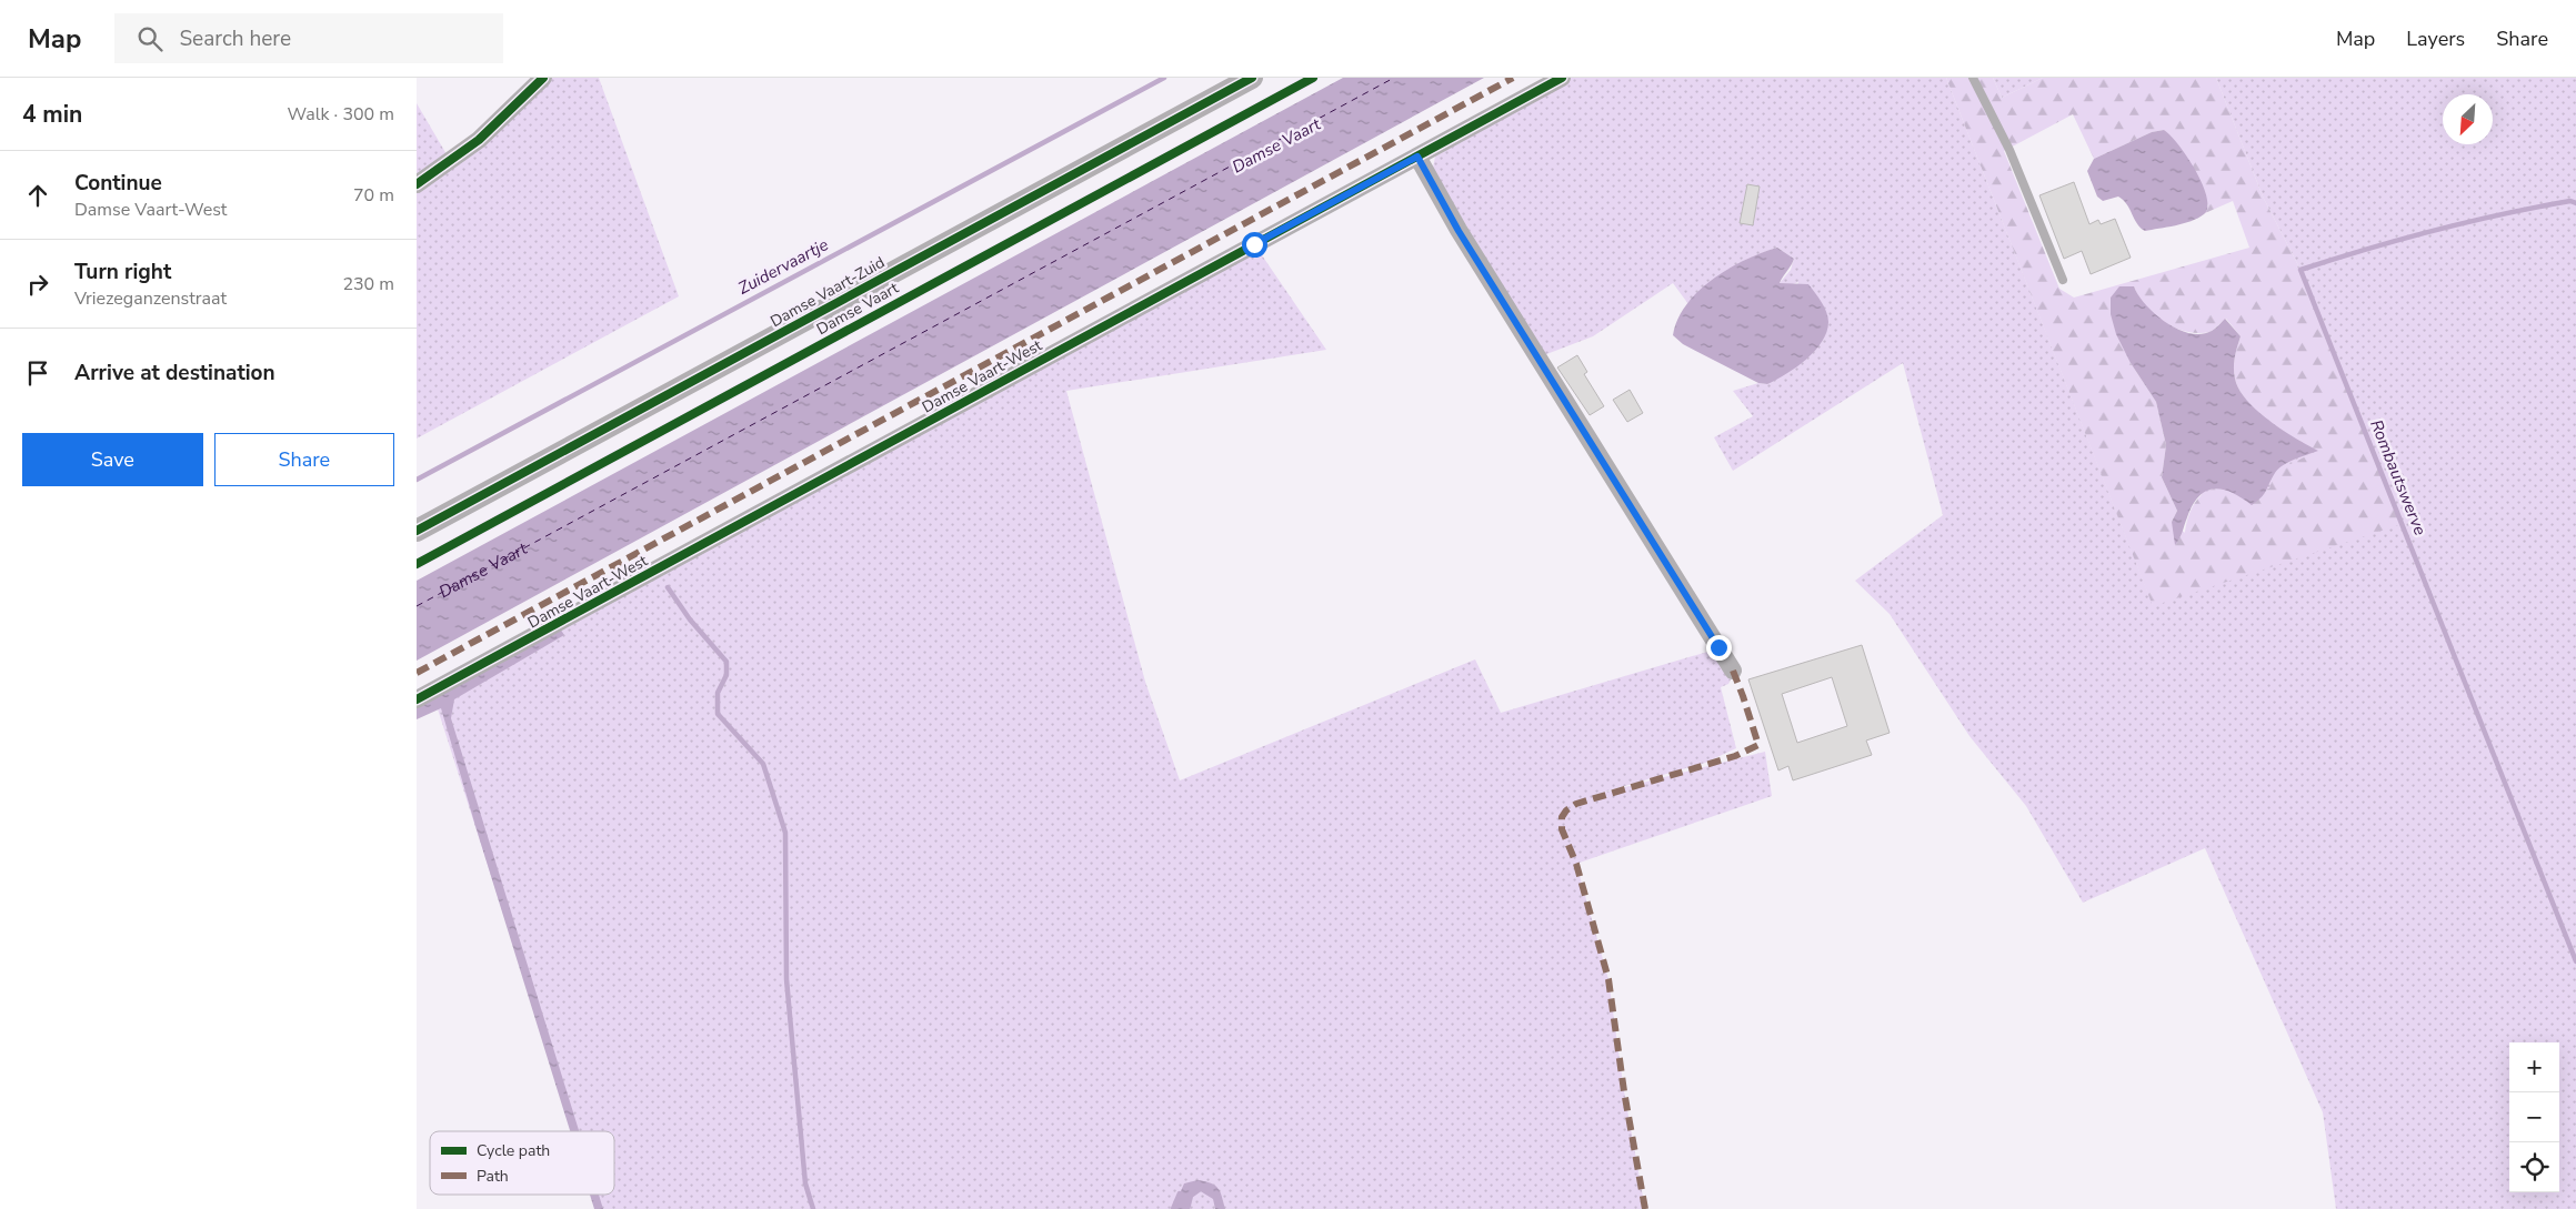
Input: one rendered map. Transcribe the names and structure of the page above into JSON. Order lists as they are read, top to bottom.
{
  "streets": {
    "street": ["Damse Vaart-Zuid", "Damse Vaart-West"],
    "cycle path": ["Damse Vaart"]
  },
  "water": ["Damse Vaart", "Zuidervaartje", "Rombautswerve"],
  "legend": ["Cycle path", "Path"],
  "north": "bottom left",
  "page": {
    "header": "Map",
    "search": "Search here",
    "nav": ["Map", "Layers", "Share"],
    "heading": ["4 min", "Walk · 300 m"],
    "list": [
      ["Continue", "Damse Vaart-West", "70 m"],
      ["Turn right", "Vriezeganzenstraat", "230 m"],
      "Arrive at destination"
    ],
    "buttons": ["Save", "Share"],
    "map_buttons": ["+", "−"]
  }
}
